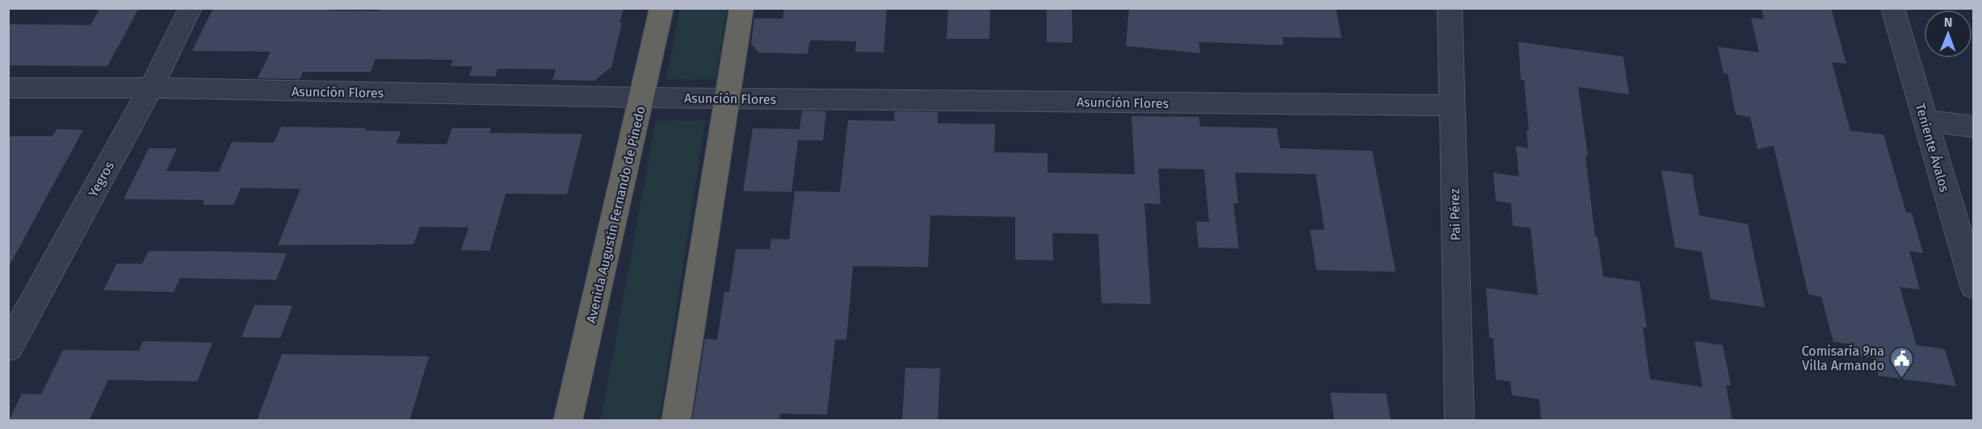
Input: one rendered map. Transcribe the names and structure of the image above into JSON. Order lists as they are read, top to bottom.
{
  "streets": {
    "highway": ["Avenida Augustín Fernando de Pinedo"],
    "street": [
      "Asunción Flores",
      "Teniente Ávalos",
      "Yegros",
      "Pai Pérez"
    ]
  },
  "crossings": [
    ["Asunción Flores", "Yegros"],
    ["Asunción Flores", "Avenida Augustín Fernando de Pinedo"],
    ["Asunción Flores", "Pai Pérez"]
  ],
  "places": {
    "public building": ["Comisaría 9na Villa Armando"]
  },
  "north": "top"
}
